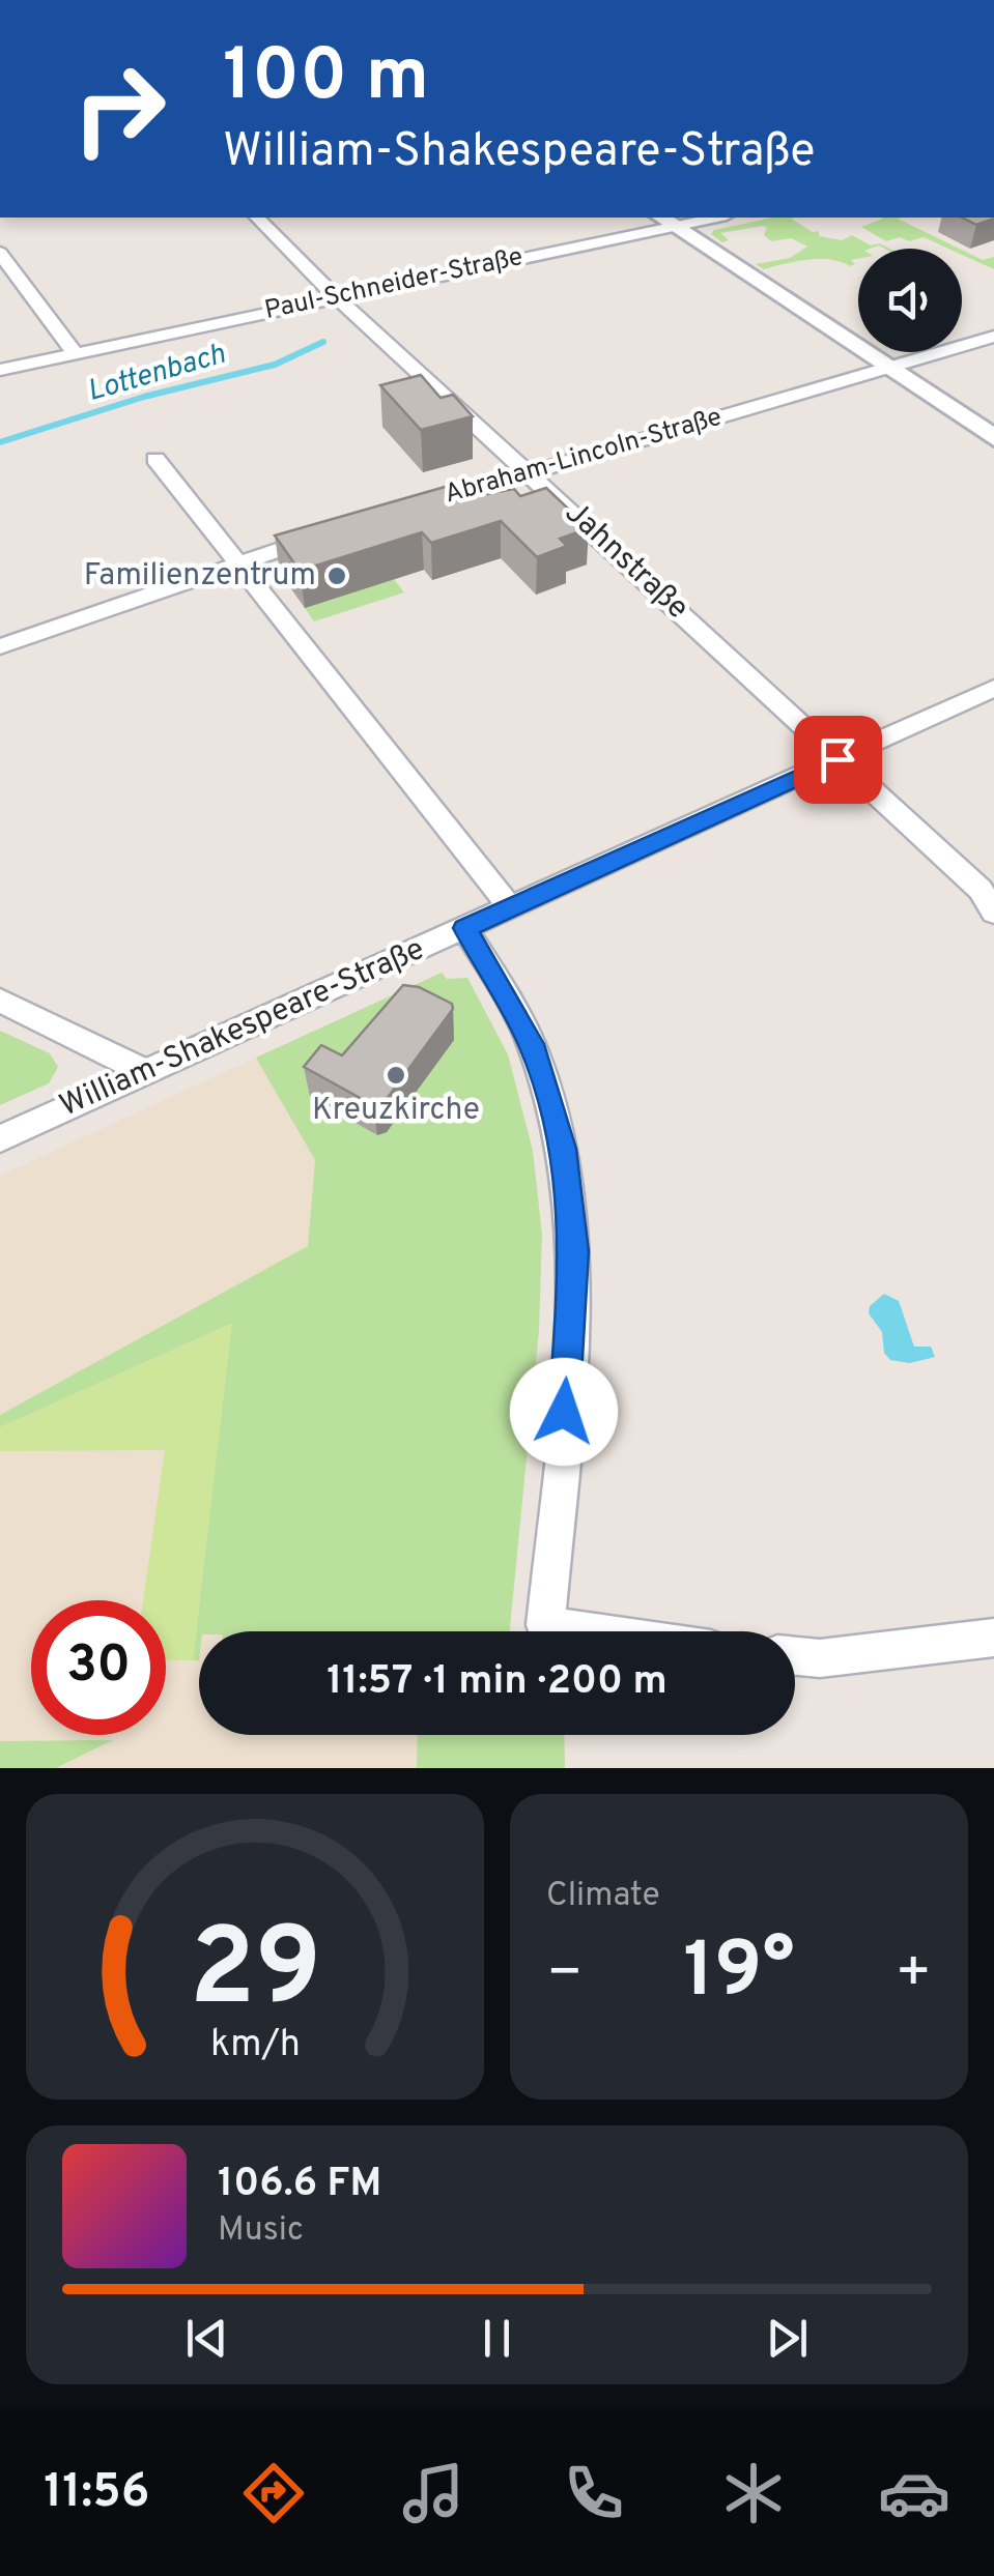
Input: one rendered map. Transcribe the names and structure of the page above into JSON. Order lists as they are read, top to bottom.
{
  "streets": {
    "street": [
      "Paul-Schneider-Straße",
      "Abraham-Lincoln-Straße",
      "Jahnstraße",
      "William-Shakespeare-Straße"
    ]
  },
  "crossings": [
    ["Paul-Schneider-Straße", "Jahnstraße"],
    ["Abraham-Lincoln-Straße", "Jahnstraße"],
    ["Jahnstraße", "William-Shakespeare-Straße"]
  ],
  "water": ["Lottenbach"],
  "places": ["Familienzentrum", "Kreuzkirche"],
  "page": {
    "turn": ["100 m", "William-Shakespeare-Straße"],
    "limit": "30",
    "trip": "11:57 · 1 min · 200 m",
    "tile": "Climate",
    "heat": ["−", "19°", "+"],
    "song": ["106.6 FM", "Music"],
    "tabs": "11:56",
    "gauge": ["29", "km/h"]
  }
}
